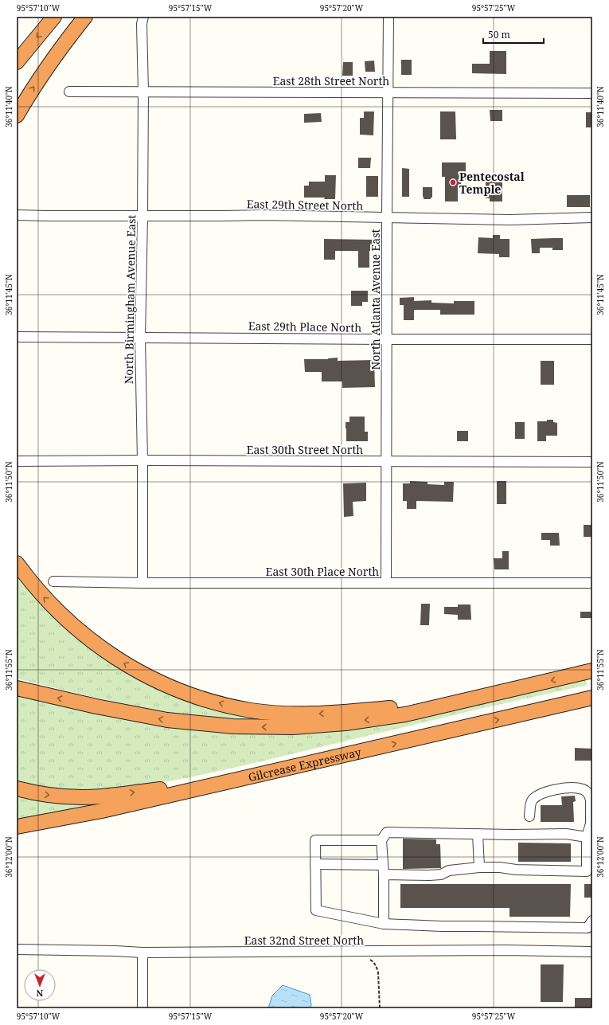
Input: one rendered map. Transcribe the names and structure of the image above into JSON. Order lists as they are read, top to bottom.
{
  "streets": {
    "highway": ["Gilcrease Expressway"],
    "street": [
      "East 28th Street North",
      "East 29th Street North",
      "North Birmingham Avenue East",
      "North Atlanta Avenue East",
      "East 29th Place North",
      "East 30th Street North",
      "East 30th Place North",
      "East 32nd Street North"
    ]
  },
  "crossings": [
    ["East 28th Street North", "North Birmingham Avenue East"],
    ["East 28th Street North", "North Atlanta Avenue East"],
    ["East 29th Street North", "North Birmingham Avenue East"],
    ["East 29th Street North", "North Atlanta Avenue East"],
    ["North Birmingham Avenue East", "East 29th Place North"],
    ["North Birmingham Avenue East", "East 30th Street North"],
    ["North Birmingham Avenue East", "East 30th Place North"],
    ["North Atlanta Avenue East", "East 29th Place North"],
    ["North Atlanta Avenue East", "East 30th Street North"],
    ["North Atlanta Avenue East", "East 30th Place North"]
  ],
  "places": ["Pentecostal Temple"],
  "scale_bar": "50 m",
  "north": "bottom",
  "coordinates": [
    "95°57'10\"W",
    "95°57'15\"W",
    "95°57'20\"W",
    "95°57'25\"W",
    "36°11'40\"N",
    "36°11'45\"N",
    "36°11'50\"N",
    "36°11'55\"N",
    "36°12'00\"N"
  ]
}
